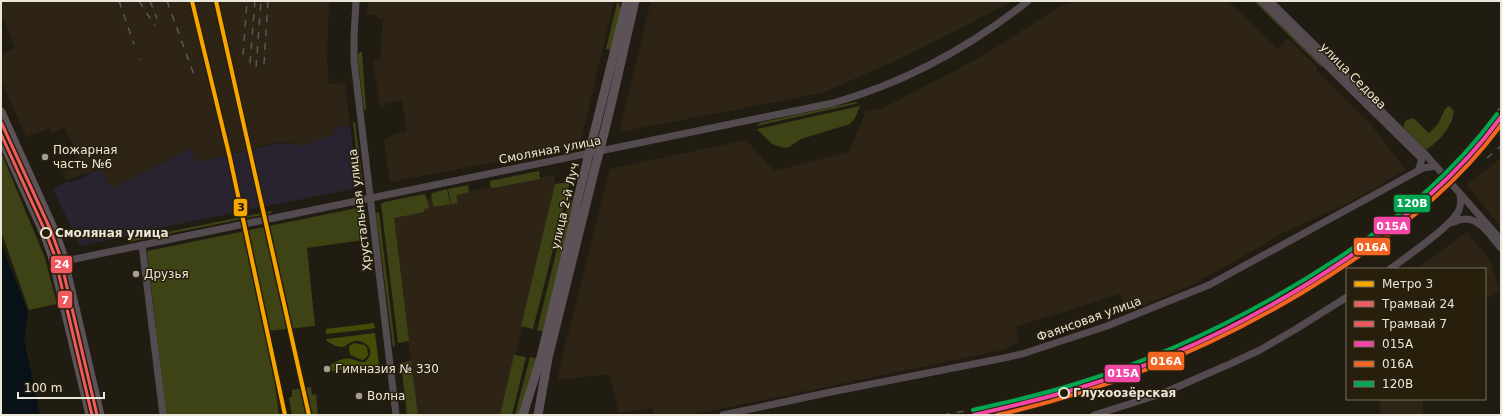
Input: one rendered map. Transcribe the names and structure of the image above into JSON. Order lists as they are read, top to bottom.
{
  "streets": {
    "main road": ["улица 2-й Луч"],
    "street": [
      "улица Седова",
      "Смоляная улица",
      "Хрустальная улица",
      "Фаянсовая улица"
    ]
  },
  "crossings": [
    ["улица Седова", "Фаянсовая улица"],
    ["Смоляная улица", "улица 2-й Луч"],
    ["Смоляная улица", "Хрустальная улица"]
  ],
  "places": [
    "Пожарная часть №6",
    "Смоляная улица",
    "Друзья",
    "Гимназия № 330",
    "Глухоозёрская",
    "Волна"
  ],
  "lines": [
    "metro line 3",
    "transit line 120В",
    "transit line 015А",
    "tram line 24",
    "transit line 016А",
    "tram line 7"
  ],
  "legend": [
    "Метро 3",
    "Трамвай 24",
    "Трамвай 7",
    "015А",
    "016А",
    "120В"
  ],
  "scale_bar": "100 m"
}
